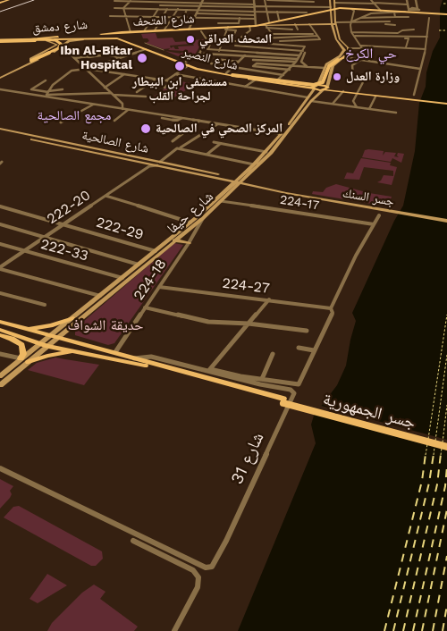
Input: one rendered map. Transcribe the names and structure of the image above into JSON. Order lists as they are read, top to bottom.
{
  "streets": {
    "main road": [
      "شارع المتحف",
      "شارع دمشق",
      "شارع النصیر",
      "شارع الصالحية",
      "جسر السنك",
      "شارع حيفا",
      "جسر الجمهورية"
    ],
    "street": [
      "224-17",
      "222-20",
      "222-29",
      "222-33",
      "224-18",
      "224-27",
      "شارع 31"
    ]
  },
  "crossings": [
    ["شارع المتحف", "شارع دمشق"],
    ["شارع دمشق", "شارع النصیر"],
    ["شارع النصیر", "شارع حيفا"],
    ["شارع الصالحية", "جسر السنك"],
    ["شارع الصالحية", "222-20"],
    ["شارع الصالحية", "شارع حيفا"],
    ["224-17", "شارع حيفا"],
    ["222-20", "222-29"],
    ["222-20", "222-33"],
    ["شارع حيفا", "222-29"],
    ["شارع حيفا", "222-33"],
    ["شارع حيفا", "224-18"],
    ["224-18", "224-27"]
  ],
  "districts": ["حي الكرخ", "مجمع الصالحية"],
  "parks": ["حديقة الشواف"],
  "places": [
    "المتحف العراقي",
    "Ibn Al-Bitar Hospital",
    "مستشفى ابن البيطار لجراحة القلب",
    "وزارة العدل",
    "المركز الصحي في الصالحية"
  ]
}
